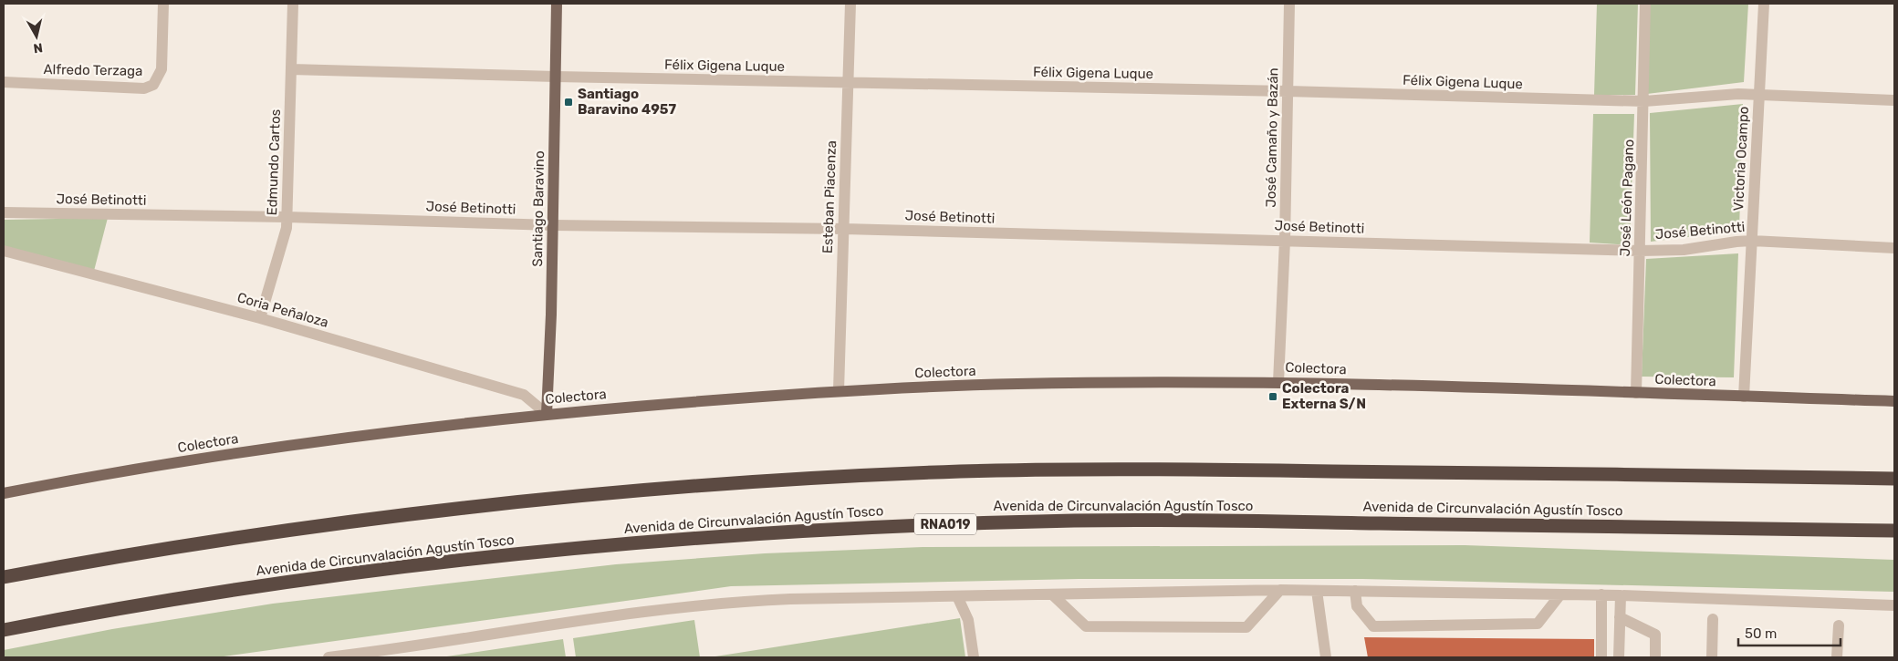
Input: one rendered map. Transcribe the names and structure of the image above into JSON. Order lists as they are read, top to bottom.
{
  "streets": {
    "highway": ["Avenida de Circunvalación Agustín Tosco", "RNA019"],
    "main road": ["Santiago Baravino", "Colectora"],
    "street": [
      "Félix Gigena Luque",
      "Alfredo Terzaga",
      "José Camaño y Bazán",
      "Victoria Ocampo",
      "Edmundo Cartos",
      "Esteban Piacenza",
      "José León Pagano",
      "José Betinotti",
      "Coria Peñaloza"
    ]
  },
  "crossings": [
    ["Félix Gigena Luque", "José Camaño y Bazán"],
    ["Félix Gigena Luque", "Victoria Ocampo"],
    ["Félix Gigena Luque", "Edmundo Cartos"],
    ["Félix Gigena Luque", "Esteban Piacenza"],
    ["Félix Gigena Luque", "José León Pagano"],
    ["Félix Gigena Luque", "Santiago Baravino"],
    ["José Camaño y Bazán", "José Betinotti"],
    ["José Camaño y Bazán", "Colectora"],
    ["Victoria Ocampo", "José Betinotti"],
    ["Victoria Ocampo", "Colectora"],
    ["Edmundo Cartos", "José Betinotti"],
    ["Edmundo Cartos", "Coria Peñaloza"],
    ["Esteban Piacenza", "José Betinotti"],
    ["Esteban Piacenza", "Colectora"],
    ["José León Pagano", "José Betinotti"],
    ["José León Pagano", "Colectora"],
    ["José Betinotti", "Santiago Baravino"],
    ["Santiago Baravino", "Coria Peñaloza"],
    ["Santiago Baravino", "Colectora"],
    ["Coria Peñaloza", "Colectora"]
  ],
  "places": {
    "transit": ["Santiago Baravino 4957", "Colectora Externa S/N"]
  },
  "scale_bar": "50 m",
  "north": "bottom"
}
